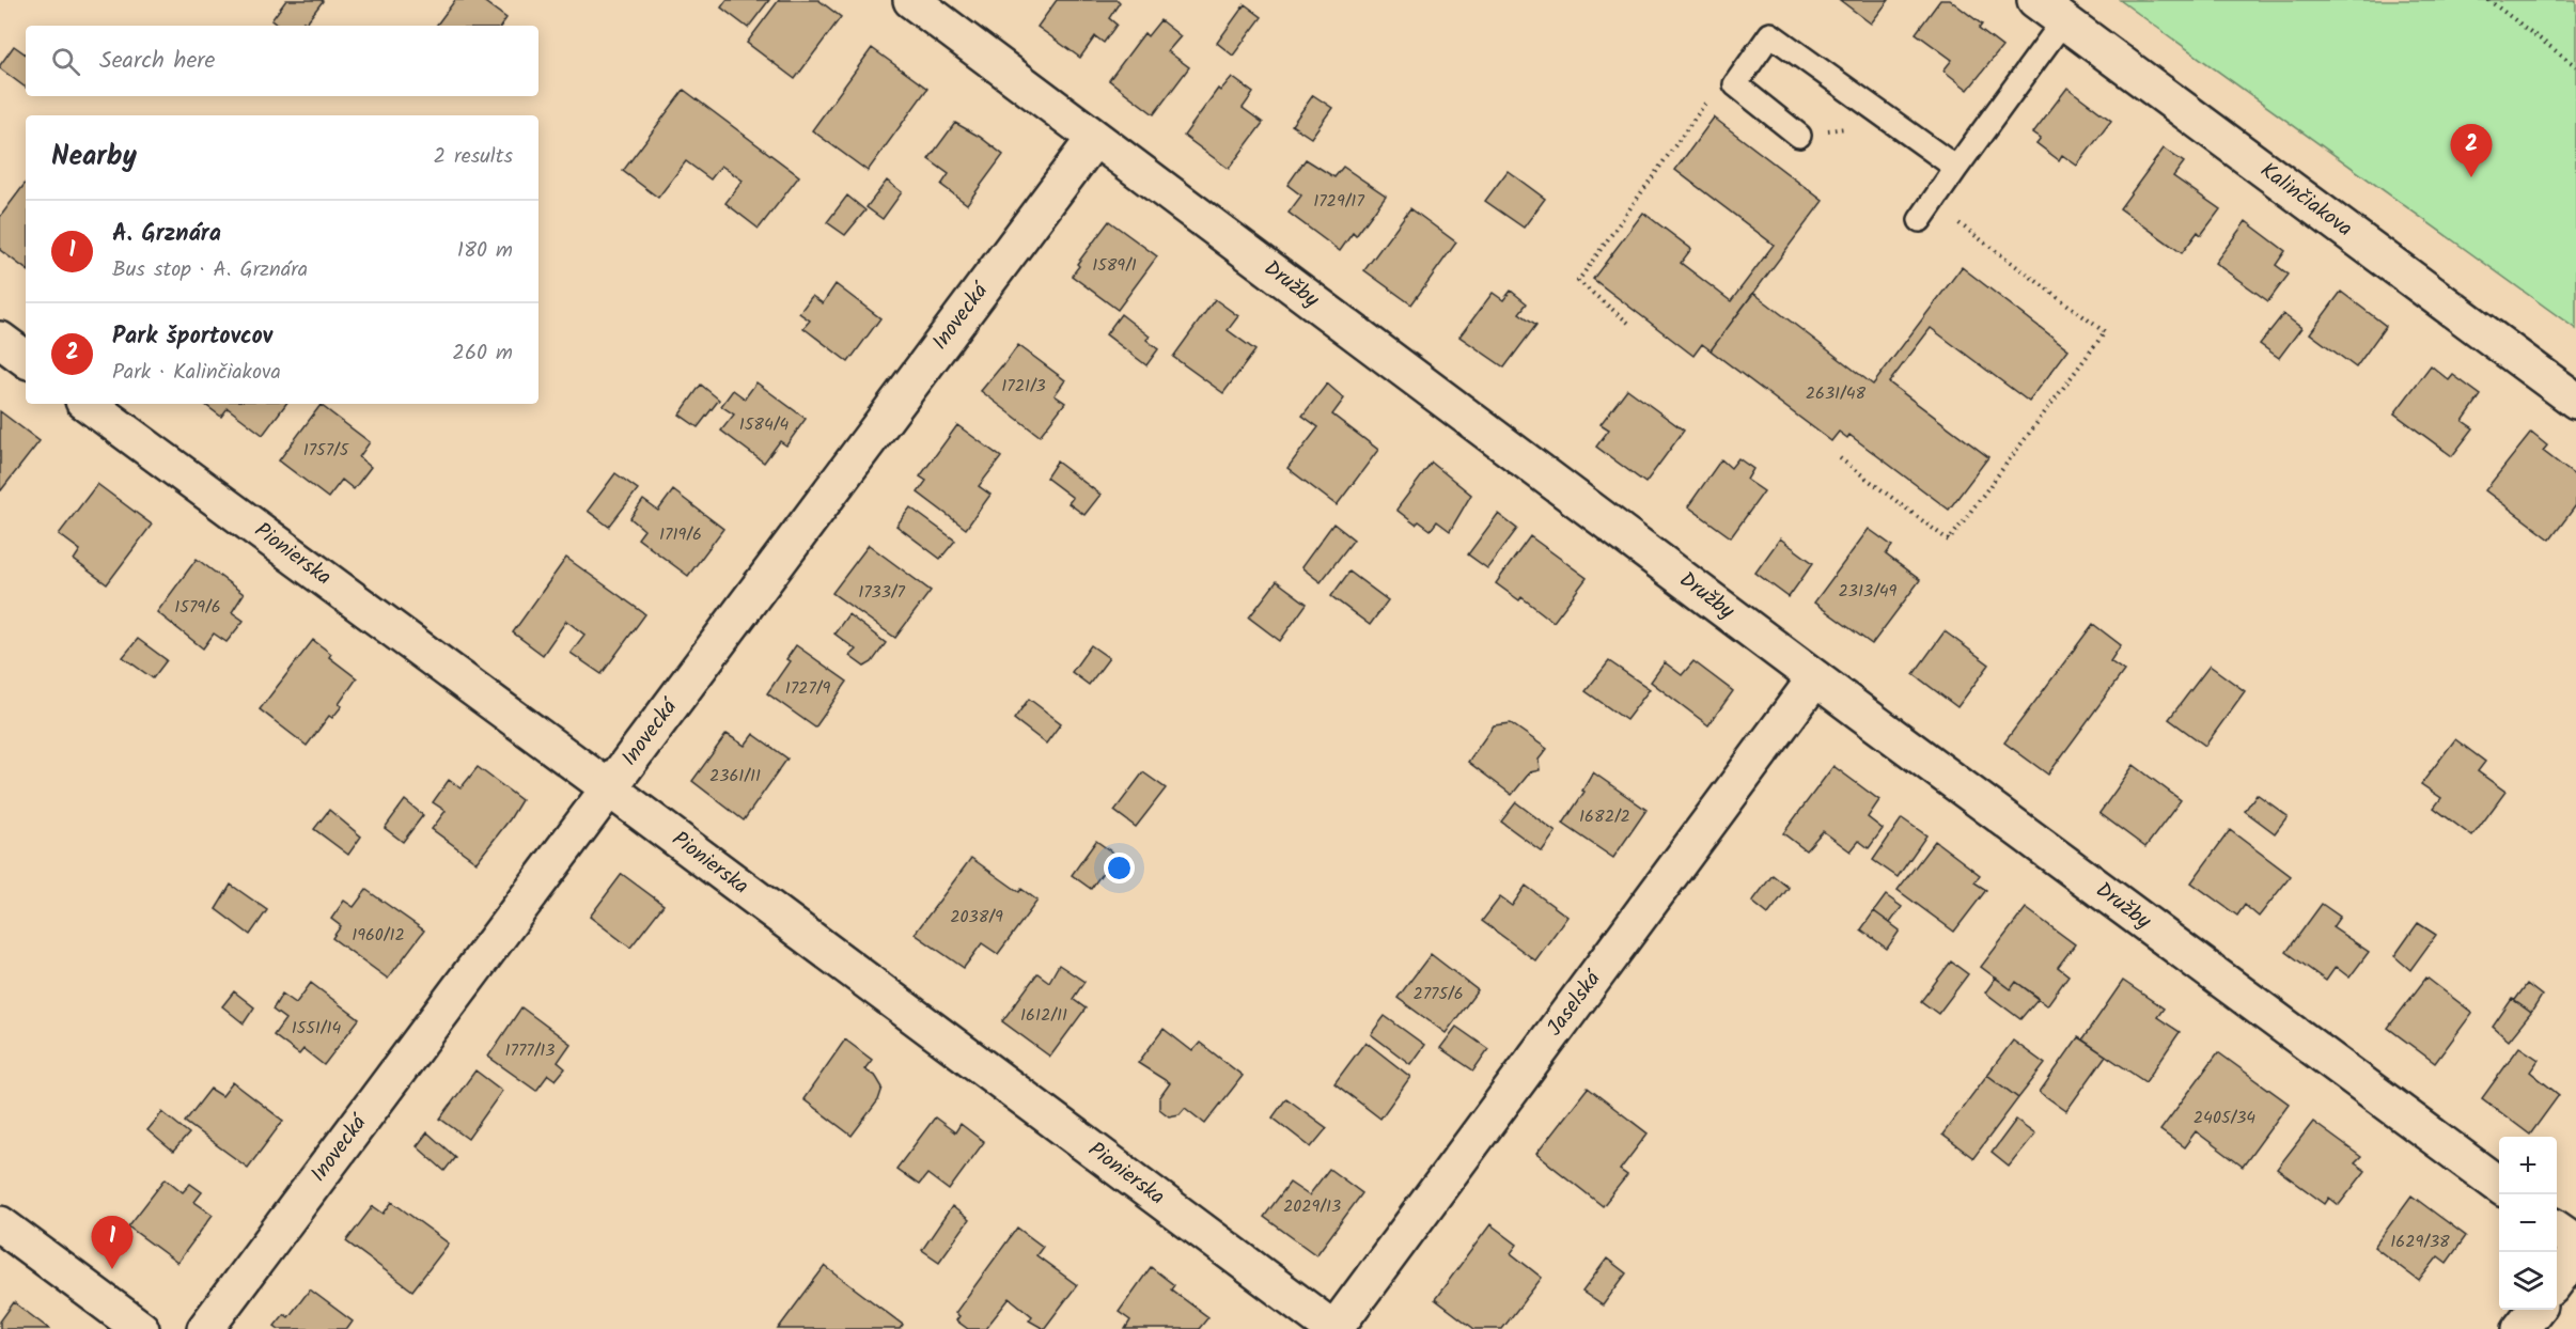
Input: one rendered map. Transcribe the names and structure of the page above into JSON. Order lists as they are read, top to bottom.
{
  "streets": {
    "street": [
      "Kalinčiakova",
      "Družby",
      "Inovecká",
      "Pionierska",
      "Jaselská"
    ]
  },
  "crossings": [
    ["Družby", "Inovecká"],
    ["Družby", "Jaselská"],
    ["Inovecká", "Pionierska"],
    ["Pionierska", "Jaselská"]
  ],
  "house_numbers": [
    "1729/17",
    "1589/1",
    "1721/3",
    "2631/48",
    "1584/4",
    "1757/5",
    "1719/6",
    "2313/49",
    "1733/7",
    "1579/6",
    "1727/9",
    "2361/11",
    "1682/2",
    "2038/9",
    "1960/12",
    "2775/6",
    "1612/11",
    "1551/14",
    "1777/13",
    "2405/34",
    "2029/13",
    "1629/38"
  ],
  "page": {
    "search": "Search here",
    "heading": ["Nearby", "2 results"],
    "pins": ["2", "1"],
    "list": [
      {
        "mark": "1",
        "name": "A. Grznára",
        "note": "Bus stop · A. Grznára",
        "value": "180 m"
      },
      {
        "mark": "2",
        "name": "Park športovcov",
        "note": "Park · Kalinčiakova",
        "value": "260 m"
      }
    ],
    "map_buttons": ["+", "−"]
  }
}
